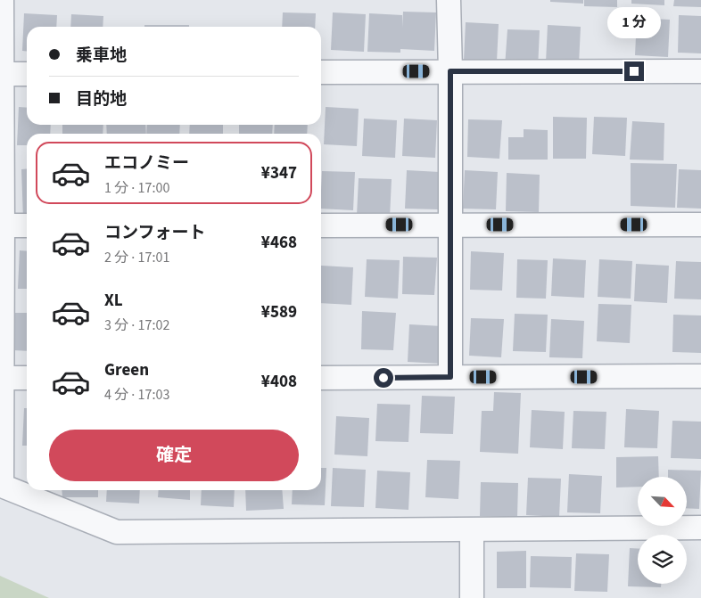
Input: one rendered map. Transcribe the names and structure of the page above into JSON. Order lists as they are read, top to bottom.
{
  "north": "bottom right",
  "page": {
    "bubble": "1 分",
    "banner": ["乗車地", "目的地"],
    "list": [
      {
        "name": "エコノミー",
        "note": "1 分 · 17:00",
        "value": "¥347"
      },
      {
        "name": "コンフォート",
        "note": "2 分 · 17:01",
        "value": "¥468"
      },
      {
        "name": "XL",
        "note": "3 分 · 17:02",
        "value": "¥589"
      },
      {
        "name": "Green",
        "note": "4 分 · 17:03",
        "value": "¥408"
      }
    ],
    "buttons": "確定"
  }
}
